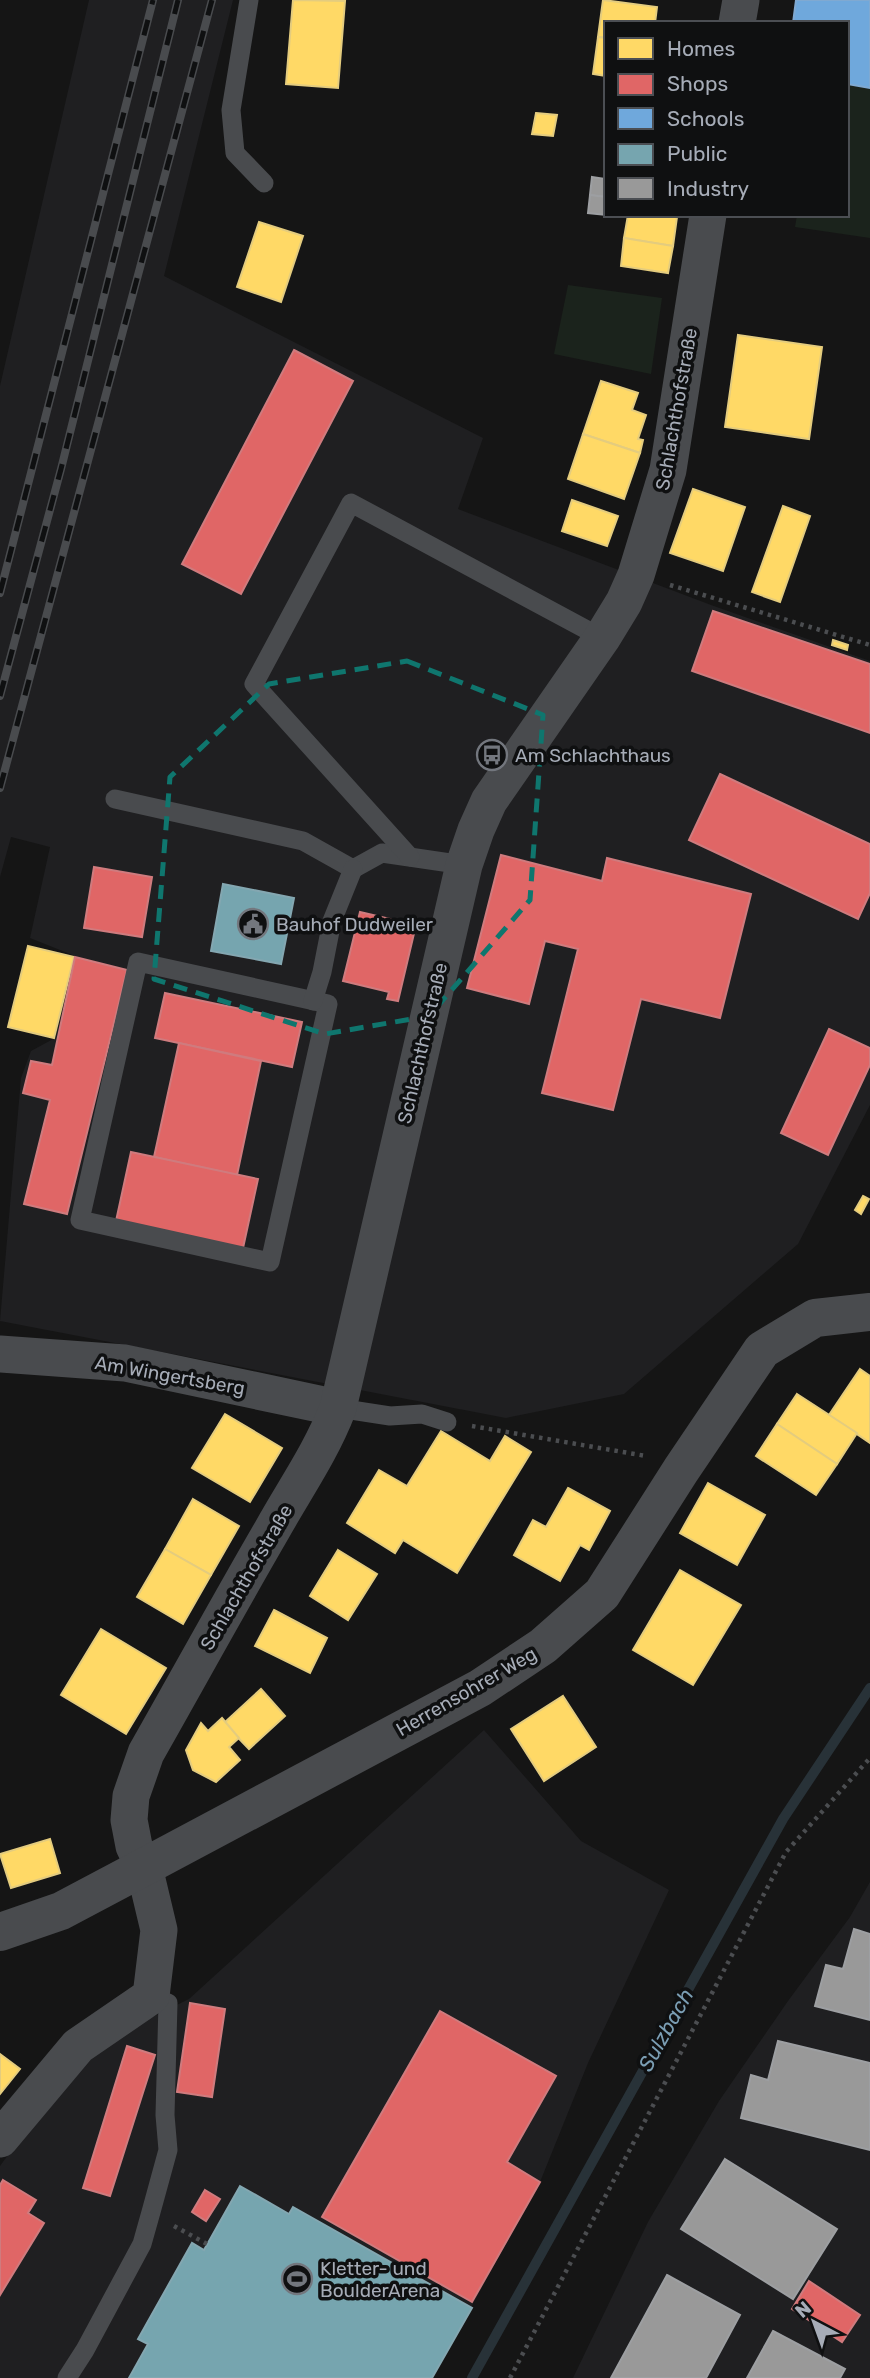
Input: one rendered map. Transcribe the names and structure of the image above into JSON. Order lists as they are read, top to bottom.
{
  "streets": {
    "street": ["Schlachthofstraße", "Am Wingertsberg", "Herrensohrer Weg"]
  },
  "crossings": [
    ["Schlachthofstraße", "Am Wingertsberg"],
    ["Schlachthofstraße", "Herrensohrer Weg"]
  ],
  "water": ["Sulzbach"],
  "places": {
    "bus stop": ["Am Schlachthaus"],
    "public building": ["Bauhof Dudweiler"],
    "sports": ["Kletter- und BoulderArena"]
  },
  "legend": [
    "Homes",
    "Shops",
    "Schools",
    "Public",
    "Industry"
  ],
  "north": "top left"
}
